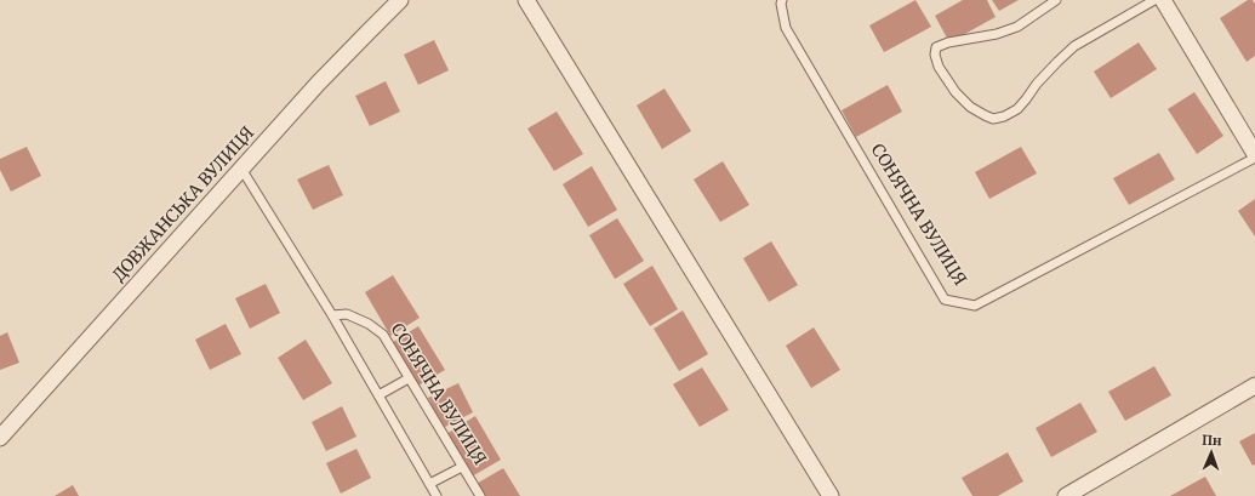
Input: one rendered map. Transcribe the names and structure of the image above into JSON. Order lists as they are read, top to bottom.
{
  "streets": {
    "street": ["ДОВЖАНСЬКА ВУЛИЦЯ", "СОНЯЧНА ВУЛИЦЯ"]
  },
  "north": "top"
}
